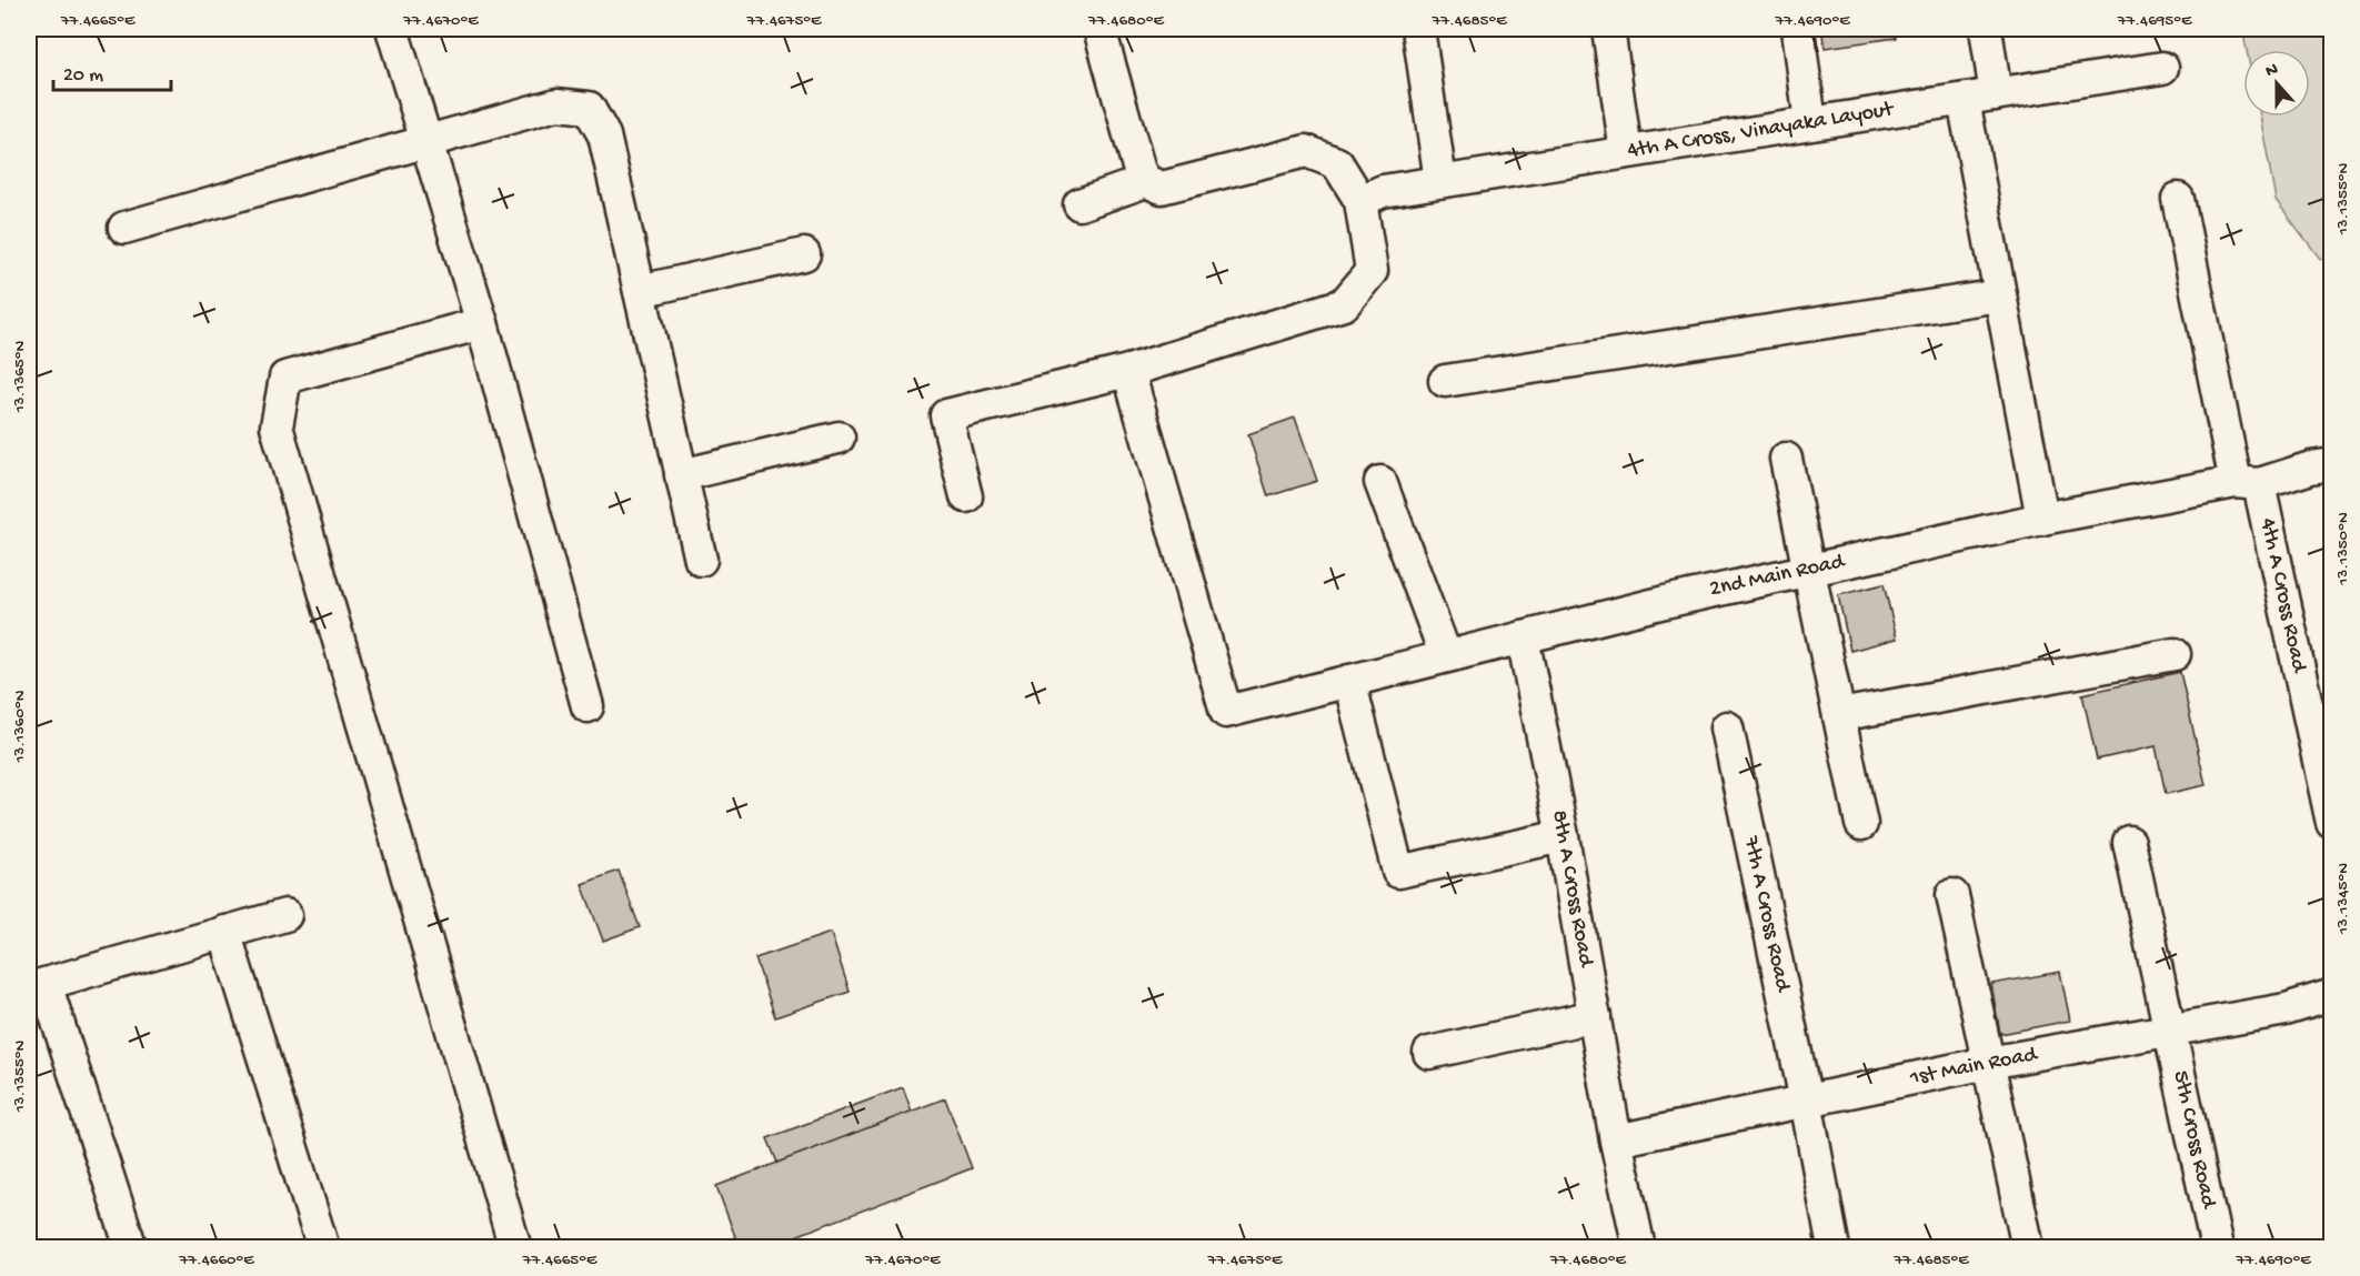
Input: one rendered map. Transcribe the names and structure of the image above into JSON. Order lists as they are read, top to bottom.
{
  "streets": {
    "street": [
      "4th A Cross, Vinayaka Layout",
      "2nd Main Road",
      "4th A Cross Road",
      "8th A Cross Road",
      "7th A Cross Road",
      "1st Main Road",
      "5th Cross Road"
    ]
  },
  "crossings": [
    ["2nd Main Road", "4th A Cross Road"],
    ["2nd Main Road", "8th A Cross Road"],
    ["8th A Cross Road", "1st Main Road"],
    ["7th A Cross Road", "1st Main Road"],
    ["1st Main Road", "5th Cross Road"]
  ],
  "scale_bar": "20 m",
  "north": "top",
  "coordinates": [
    "77.4665°E",
    "77.4670°E",
    "77.4675°E",
    "77.4680°E",
    "77.4685°E",
    "77.4690°E",
    "77.4695°E",
    "13.1355°N",
    "13.1365°N",
    "13.1350°N",
    "13.1360°N",
    "13.1345°N",
    "77.4660°E"
  ]
}
